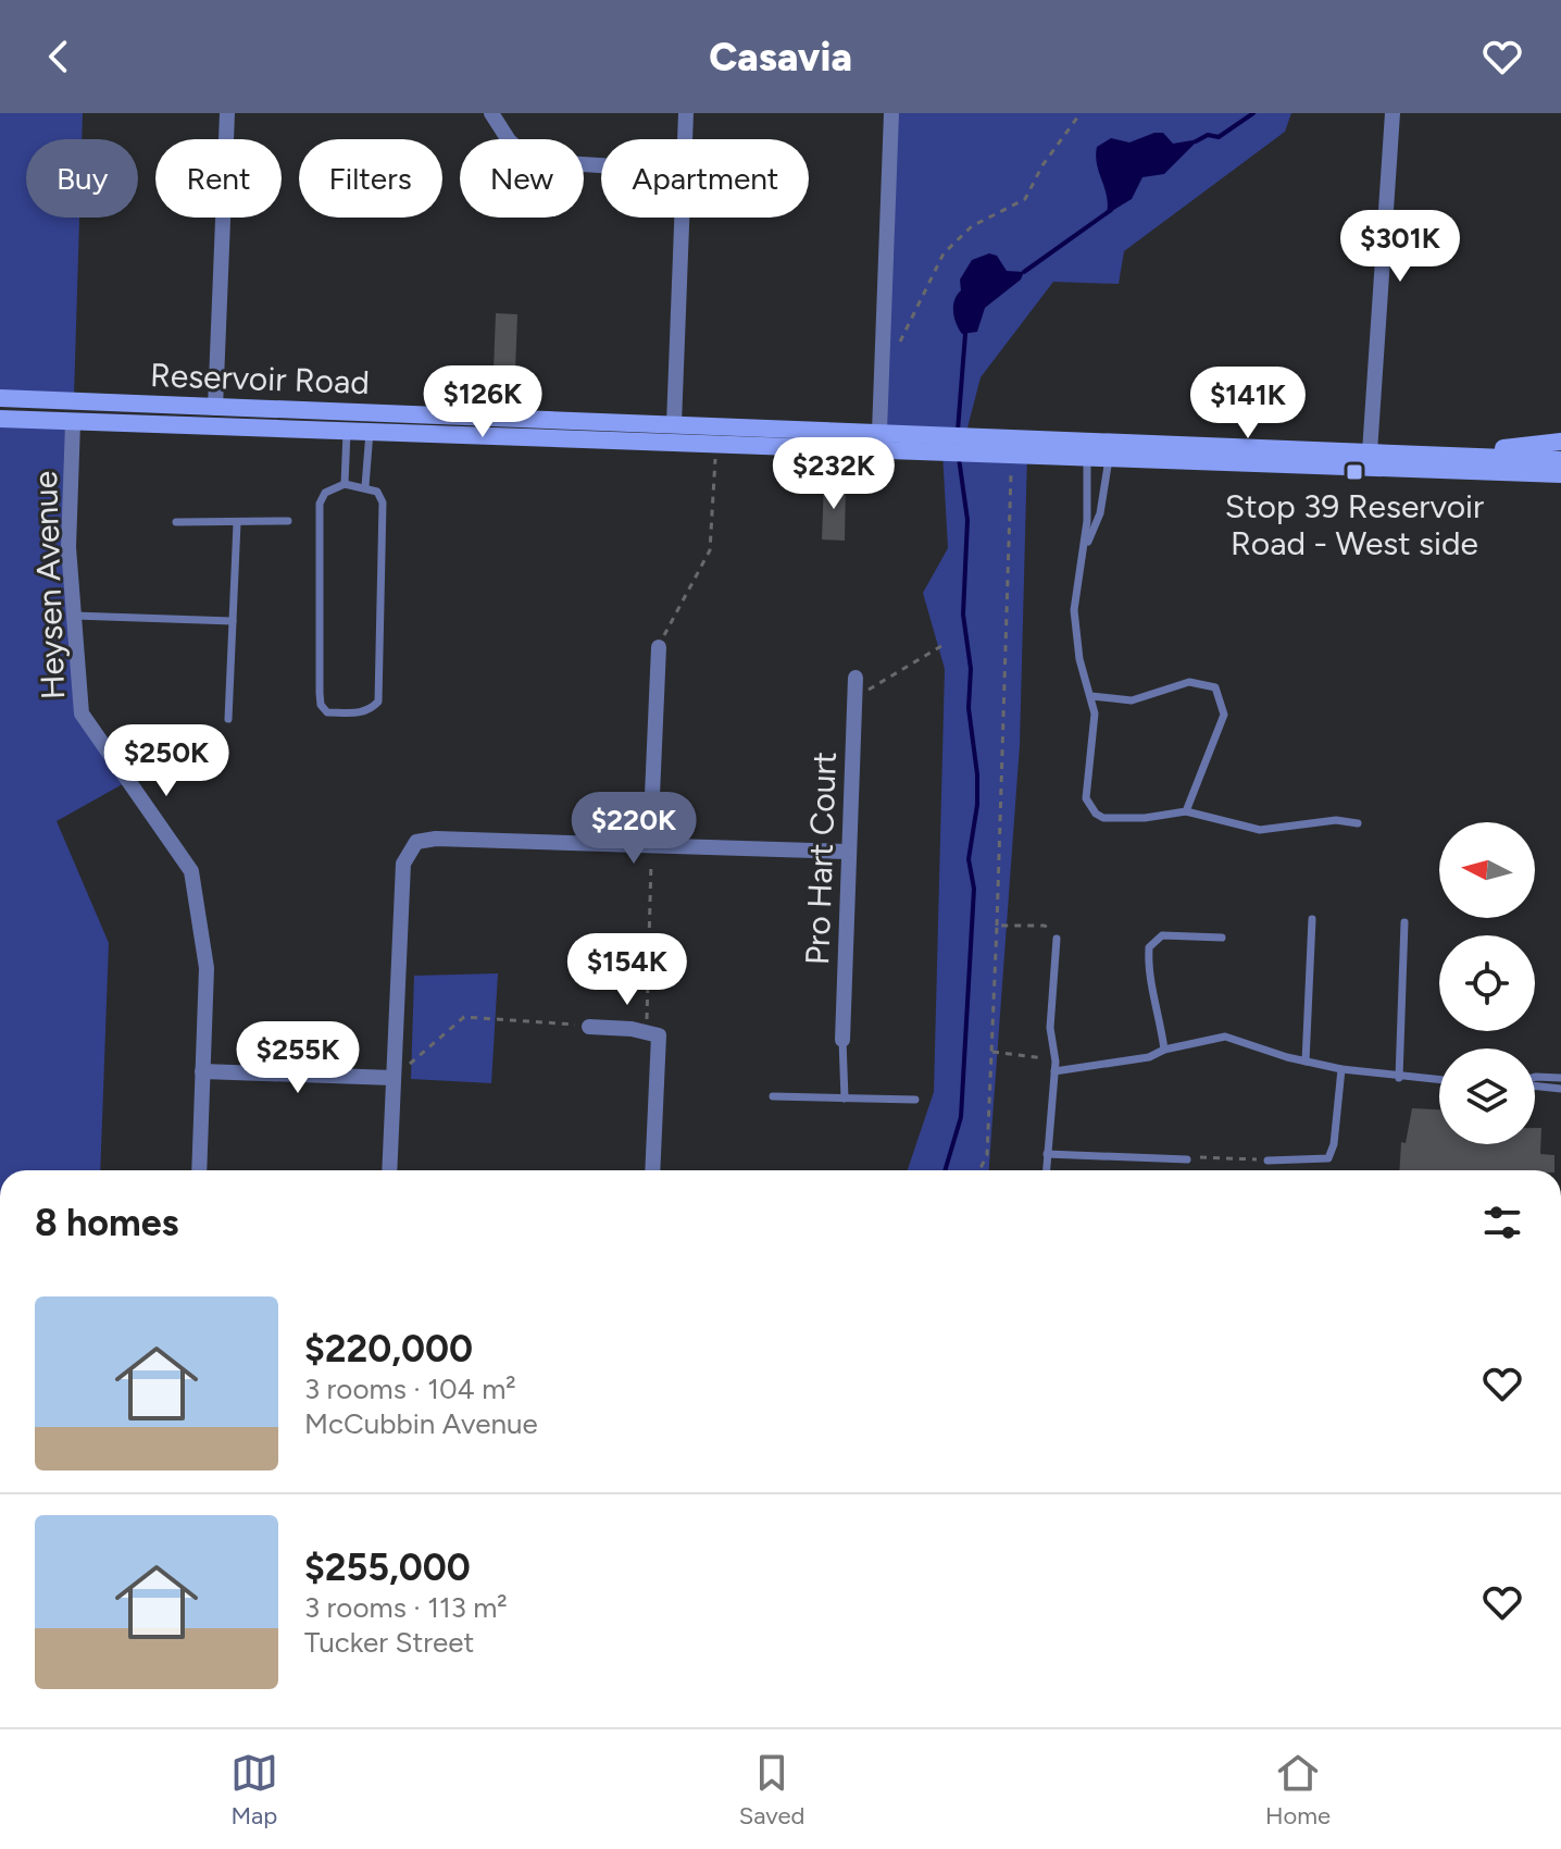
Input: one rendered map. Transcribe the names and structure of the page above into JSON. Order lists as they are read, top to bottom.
{
  "streets": {
    "main road": ["Reservoir Road"],
    "street": ["Heysen Avenue", "Pro Hart Court"]
  },
  "crossings": [
    ["Reservoir Road", "Heysen Avenue"]
  ],
  "places": {
    "transit": ["Stop 39 Reservoir Road - West side"]
  },
  "north": "left",
  "page": {
    "header": "Casavia",
    "chip": [
      "Buy",
      "Rent",
      "Filters",
      "New",
      "Apartment"
    ],
    "price": [
      "$301K",
      "$126K",
      "$141K",
      "$232K",
      "$250K",
      "$220K",
      "$154K",
      "$255K"
    ],
    "heading": "8 homes",
    "list": [
      {
        "name": "$220,000",
        "note": "3 rooms · 104 m² · McCubbin Avenue"
      },
      {
        "name": "$255,000",
        "note": "3 rooms · 113 m² · Tucker Street"
      }
    ],
    "tabs": ["Map", "Saved", "Home"]
  }
}
